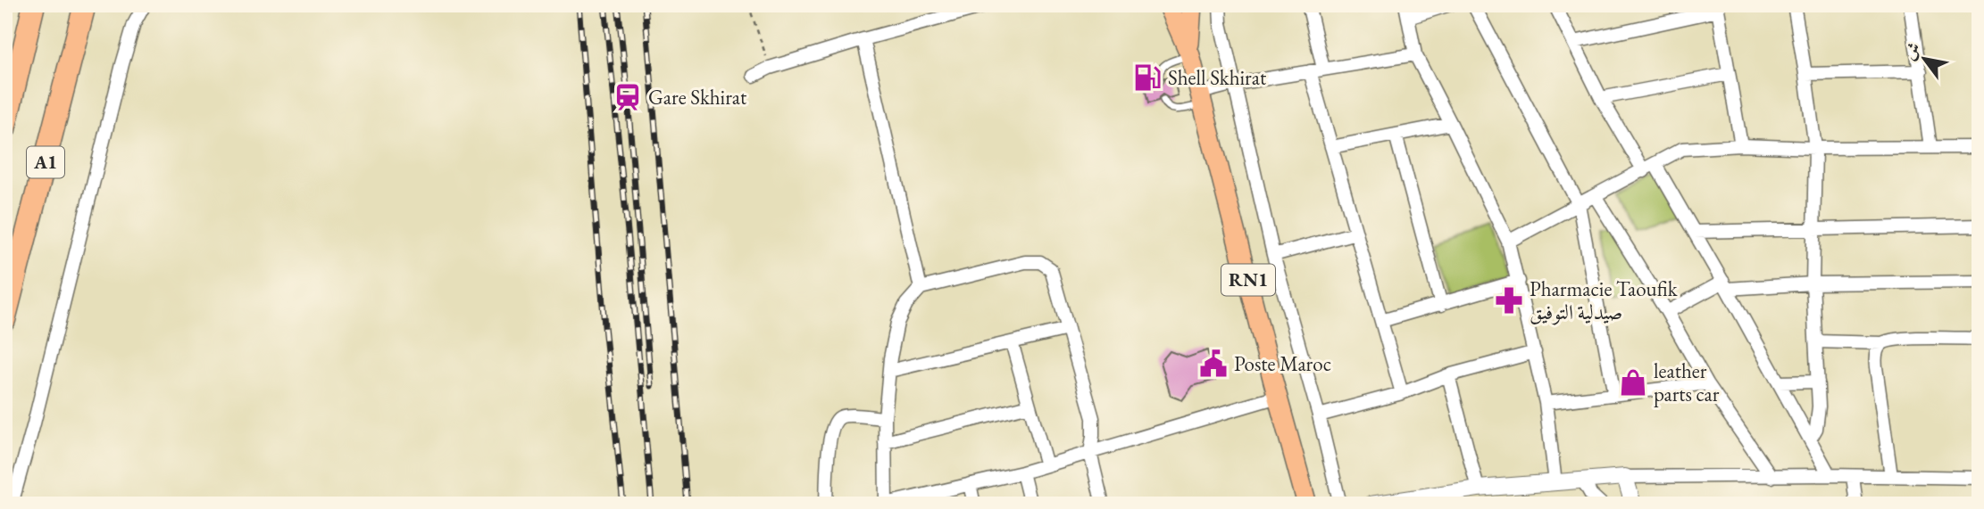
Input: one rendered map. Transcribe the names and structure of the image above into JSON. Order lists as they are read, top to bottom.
{
  "streets": {
    "highway": ["A1"],
    "main road": ["RN1"]
  },
  "places": {
    "fuel station": ["Shell Skhirat"],
    "station": ["Gare Skhirat"],
    "pharmacy": ["Pharmacie Taoufik صيدلية التوفيق"],
    "public building": ["Poste Maroc"],
    "shop": ["leather parts car"]
  },
  "north": "top left"
}
